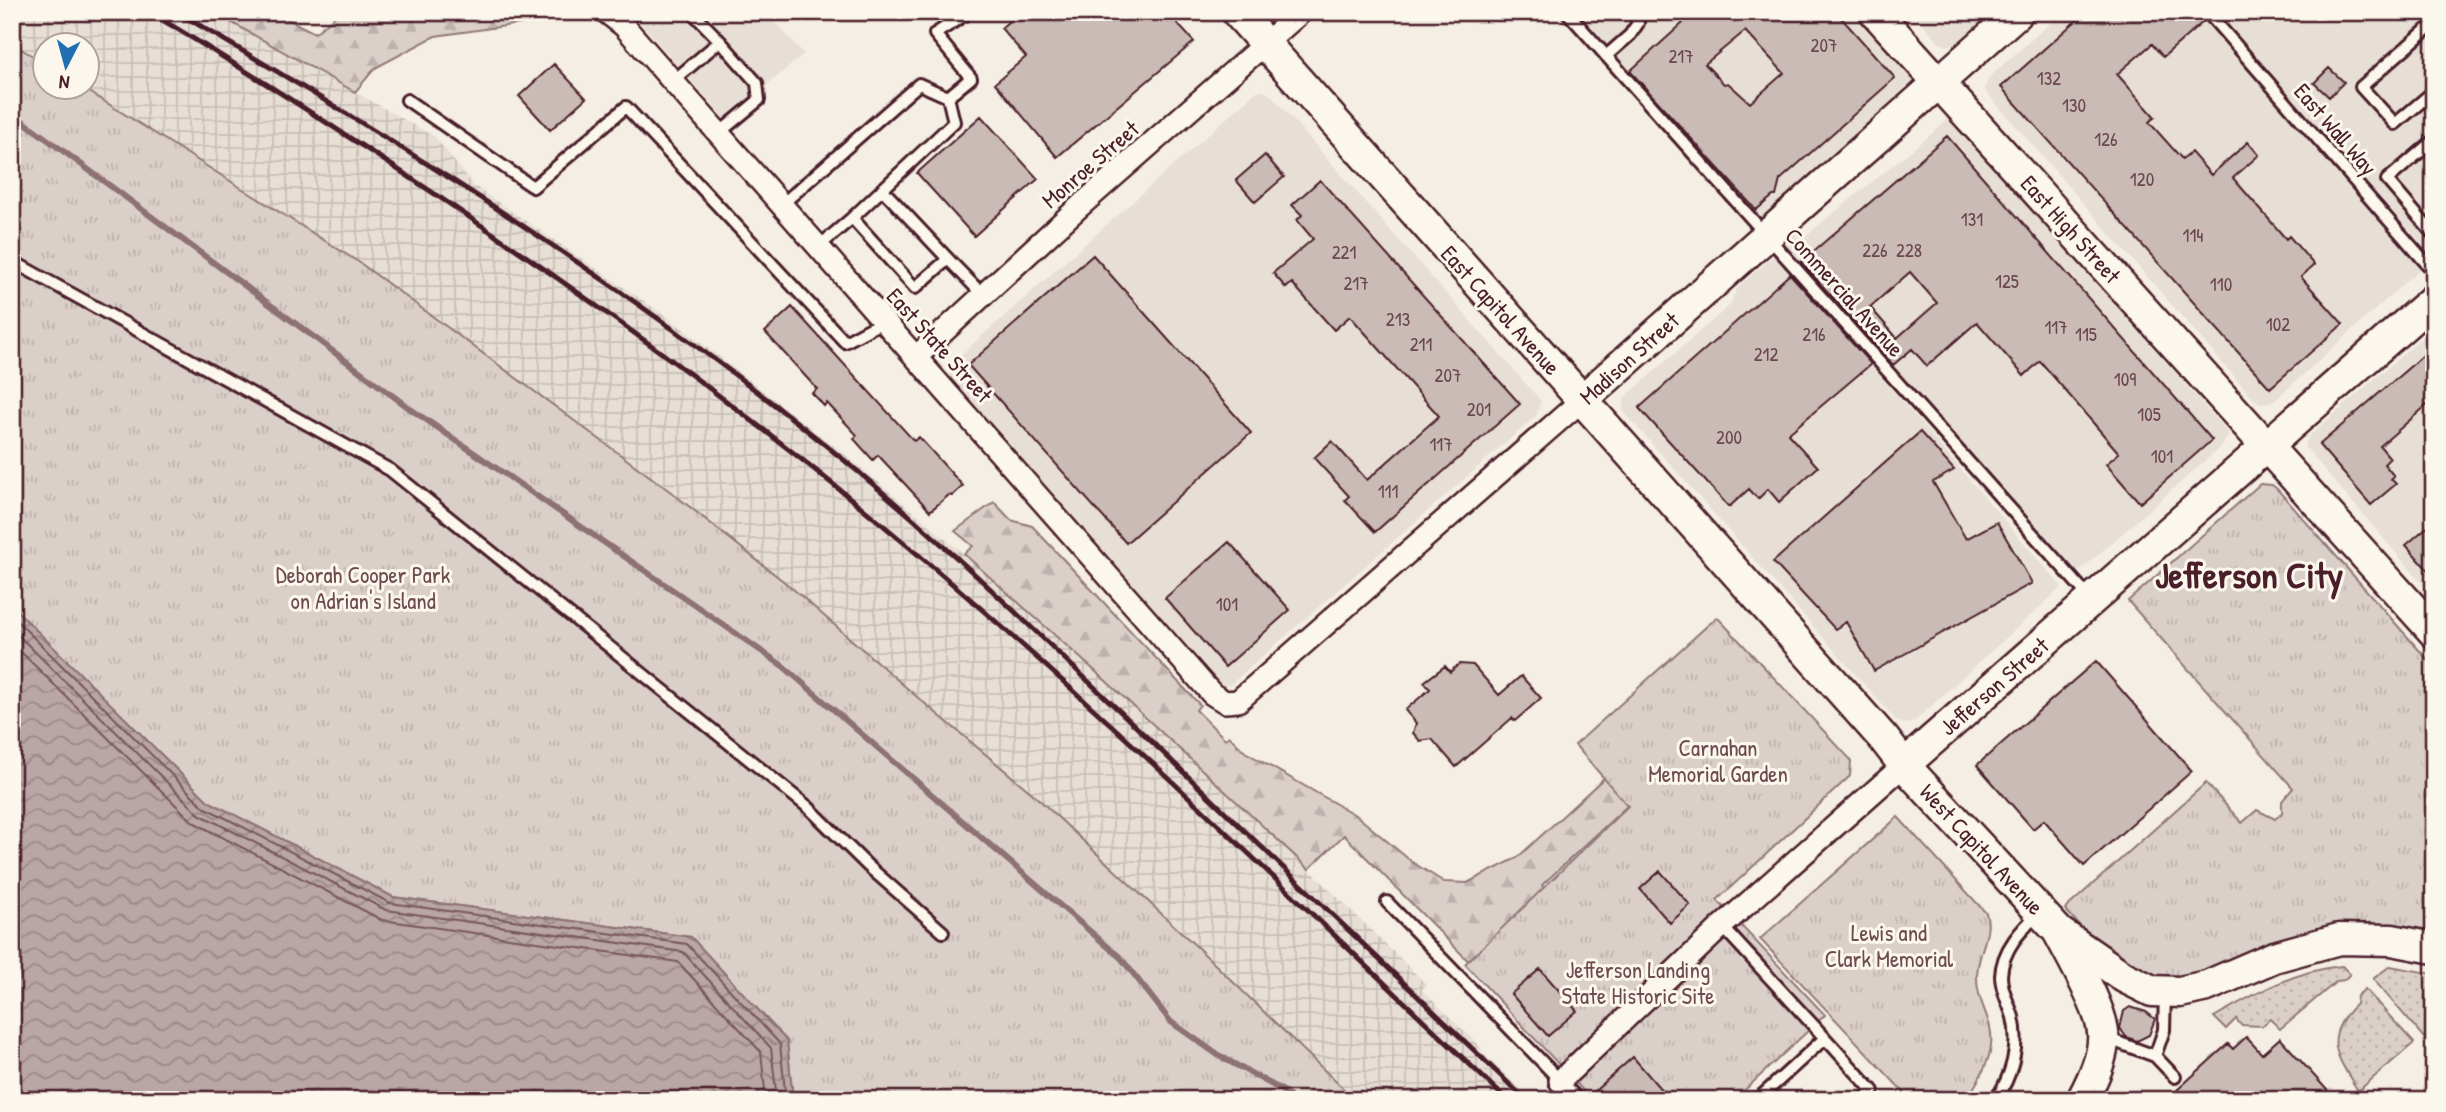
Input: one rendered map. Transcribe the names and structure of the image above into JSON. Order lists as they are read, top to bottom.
{
  "streets": {
    "street": [
      "Monroe Street",
      "East High Street",
      "East Capitol Avenue",
      "East State Street",
      "Madison Street",
      "Jefferson Street",
      "West Capitol Avenue"
    ],
    "lane": ["East Wall Way", "Commercial Avenue"]
  },
  "crossings": [
    ["Monroe Street", "East Capitol Avenue"],
    ["Monroe Street", "East State Street"],
    ["East High Street", "Madison Street"],
    ["East High Street", "Jefferson Street"],
    ["Commercial Avenue", "Madison Street"],
    ["Commercial Avenue", "Jefferson Street"],
    ["East Capitol Avenue", "Madison Street"],
    ["East Capitol Avenue", "Jefferson Street"],
    ["East Capitol Avenue", "West Capitol Avenue"],
    ["East State Street", "Madison Street"],
    ["Jefferson Street", "West Capitol Avenue"]
  ],
  "districts": ["Jefferson City"],
  "parks": [
    "Deborah Cooper Park on Adrian's Island",
    "Carnahan Memorial Garden",
    "Lewis and Clark Memorial",
    "Jefferson Landing State Historic Site"
  ],
  "house_numbers": [
    "207",
    "217",
    "132",
    "130",
    "126",
    "120",
    "131",
    "114",
    "226",
    "228",
    "221",
    "125",
    "217",
    "110",
    "213",
    "102",
    "117",
    "216",
    "115",
    "211",
    "212",
    "207",
    "109",
    "201",
    "105",
    "200",
    "117",
    "101",
    "111",
    "101"
  ],
  "north": "bottom"
}
